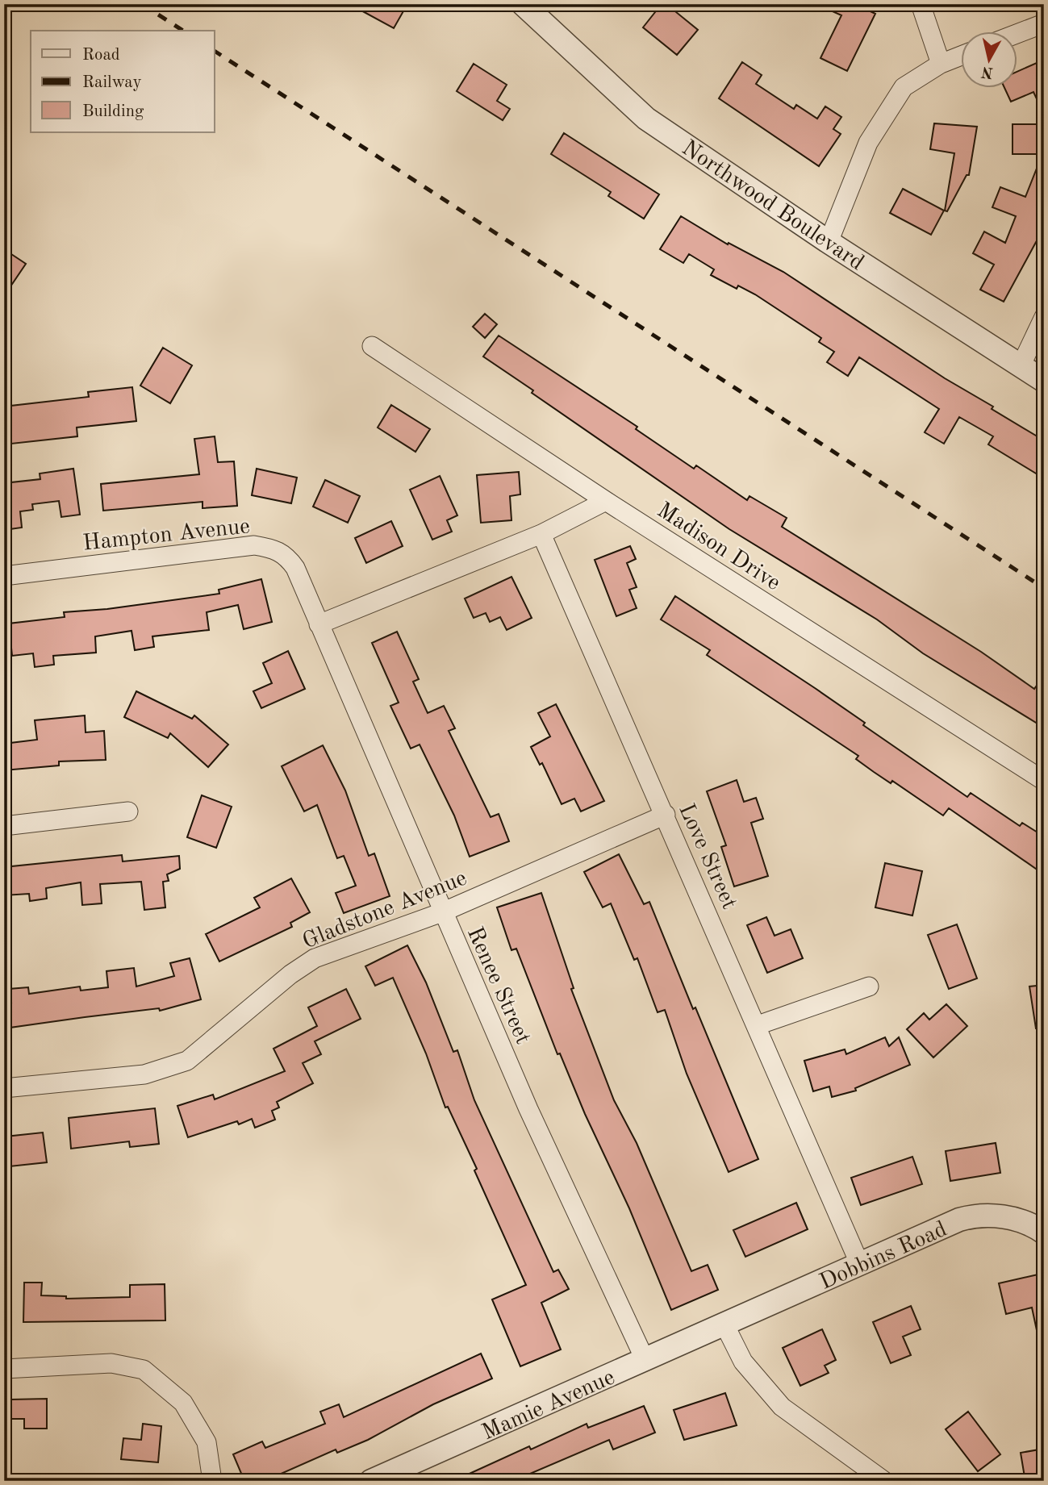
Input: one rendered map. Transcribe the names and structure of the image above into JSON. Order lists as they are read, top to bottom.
{
  "streets": {
    "street": [
      "Northwood Boulevard",
      "Hampton Avenue",
      "Madison Drive",
      "Love Street",
      "Gladstone Avenue",
      "Renee Street",
      "Dobbins Road",
      "Mamie Avenue"
    ]
  },
  "crossings": [
    ["Hampton Avenue", "Renee Street"],
    ["Love Street", "Gladstone Avenue"],
    ["Love Street", "Dobbins Road"],
    ["Gladstone Avenue", "Renee Street"],
    ["Renee Street", "Mamie Avenue"],
    ["Dobbins Road", "Mamie Avenue"]
  ],
  "legend": ["Road", "Railway", "Building"],
  "north": "bottom"
}
